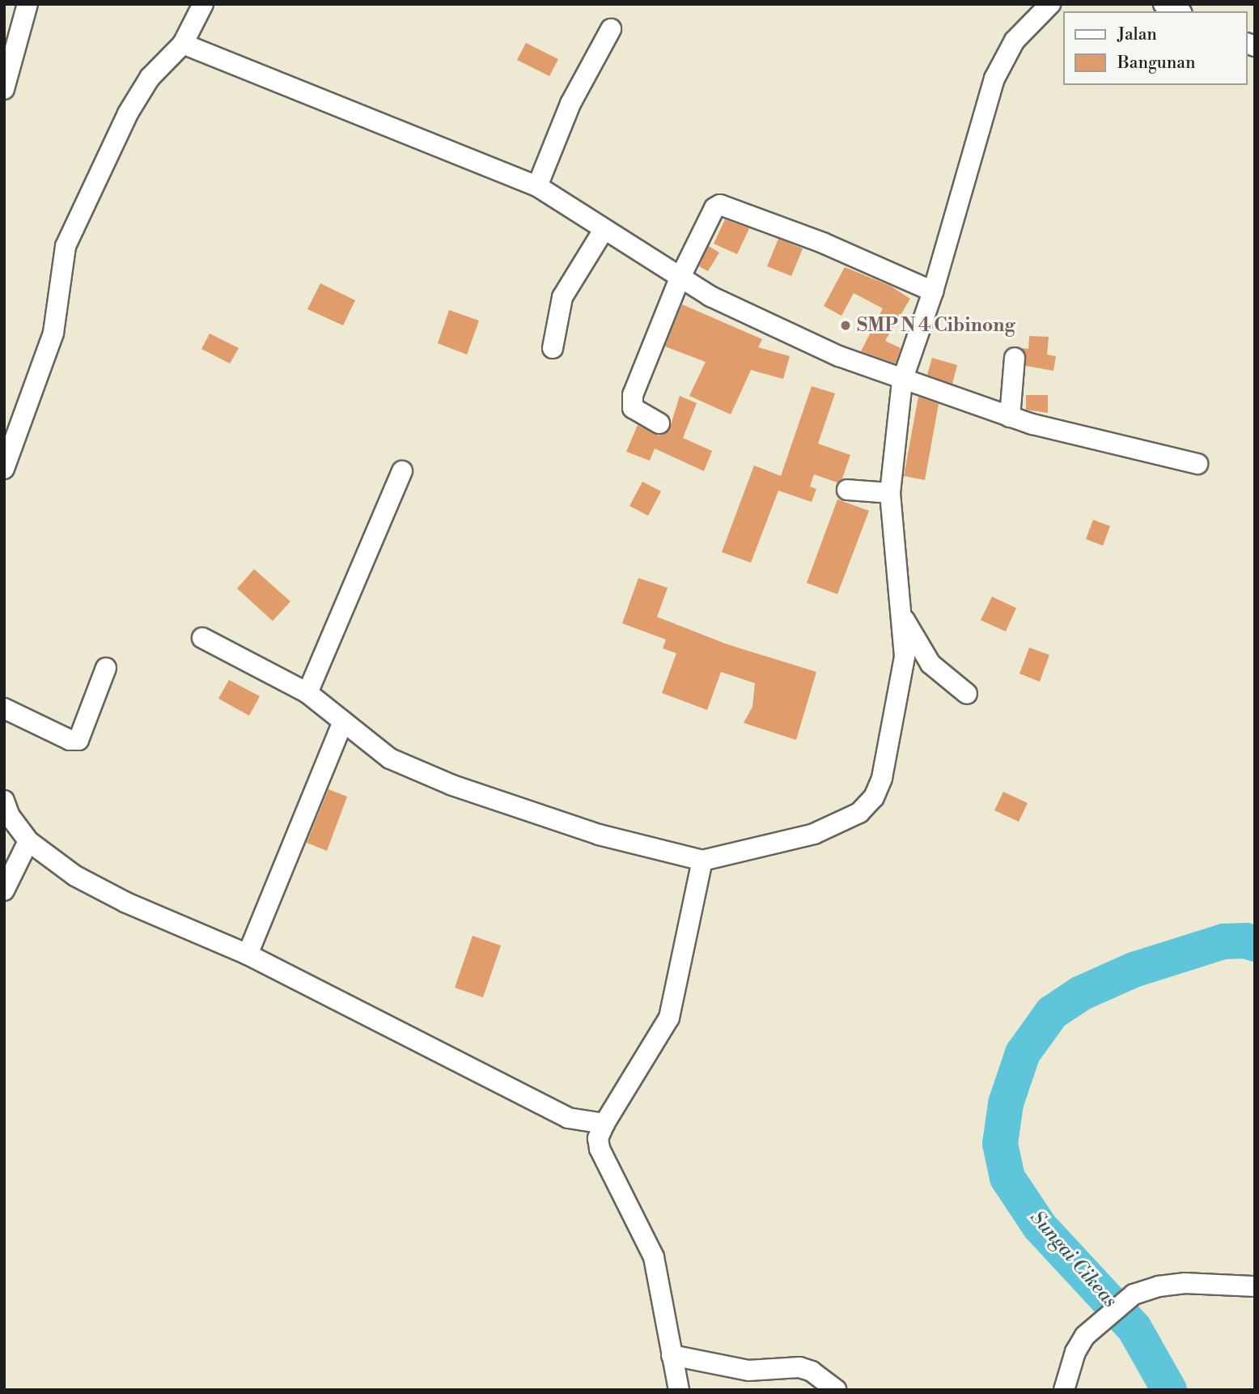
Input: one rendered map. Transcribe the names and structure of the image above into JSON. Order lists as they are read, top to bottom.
{
  "water": ["Sungai Cikeas"],
  "places": ["SMP N 4 Cibinong"],
  "legend": ["Jalan", "Bangunan"]
}
